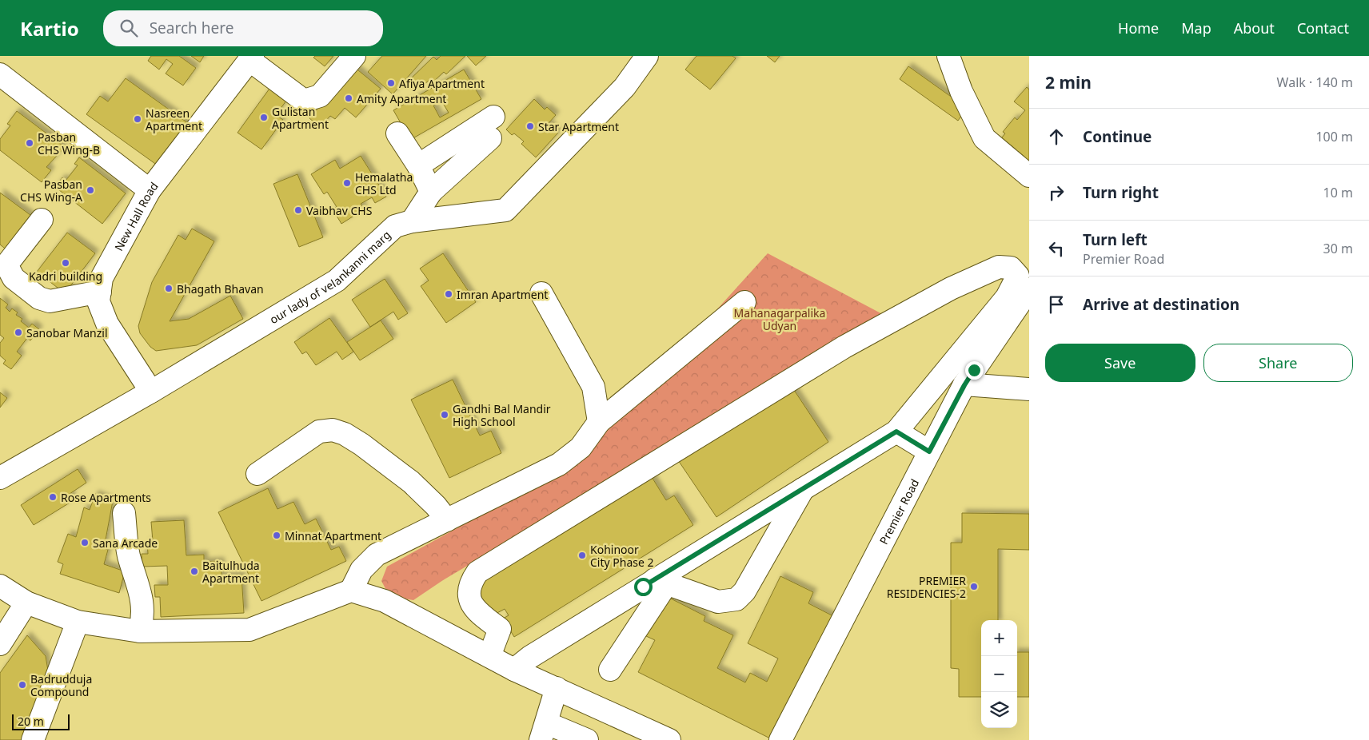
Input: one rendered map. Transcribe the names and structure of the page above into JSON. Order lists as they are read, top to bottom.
{
  "streets": {
    "street": ["New Hall Road", "our lady of velankanni marg", "Premier Road"]
  },
  "crossings": [
    ["New Hall Road", "our lady of velankanni marg"]
  ],
  "parks": ["Mahanagarpalika Udyan"],
  "places": [
    "Afiya Apartment",
    "Amity Apartment",
    "Gulistan Apartment",
    "Nasreen Apartment",
    "Star Apartment",
    "Pasban CHS Wing-B",
    "Hemalatha CHS Ltd",
    "Pasban CHS Wing-A",
    "Vaibhav CHS",
    "Kadri building",
    "Bhagath Bhavan",
    "Imran Apartment",
    "Sanobar Manzil",
    "Gandhi Bal Mandir High School",
    "Rose Apartments",
    "Minnat Apartment",
    "Sana Arcade",
    "Kohinoor City Phase 2",
    "Baitulhuda Apartment",
    "PREMIER RESIDENCIES-2",
    "Badrudduja Compound"
  ],
  "scale_bar": "20 m",
  "page": {
    "header": "Kartio",
    "search": "Search here",
    "nav": [
      "Home",
      "Map",
      "About",
      "Contact"
    ],
    "heading": ["2 min", "Walk · 140 m"],
    "list": [
      ["Continue", "100 m"],
      ["Turn right", "10 m"],
      ["Turn left", "Premier Road", "30 m"],
      "Arrive at destination"
    ],
    "buttons": ["Save", "Share"],
    "map_buttons": ["+", "−"],
    "scale": "20 m"
  }
}
